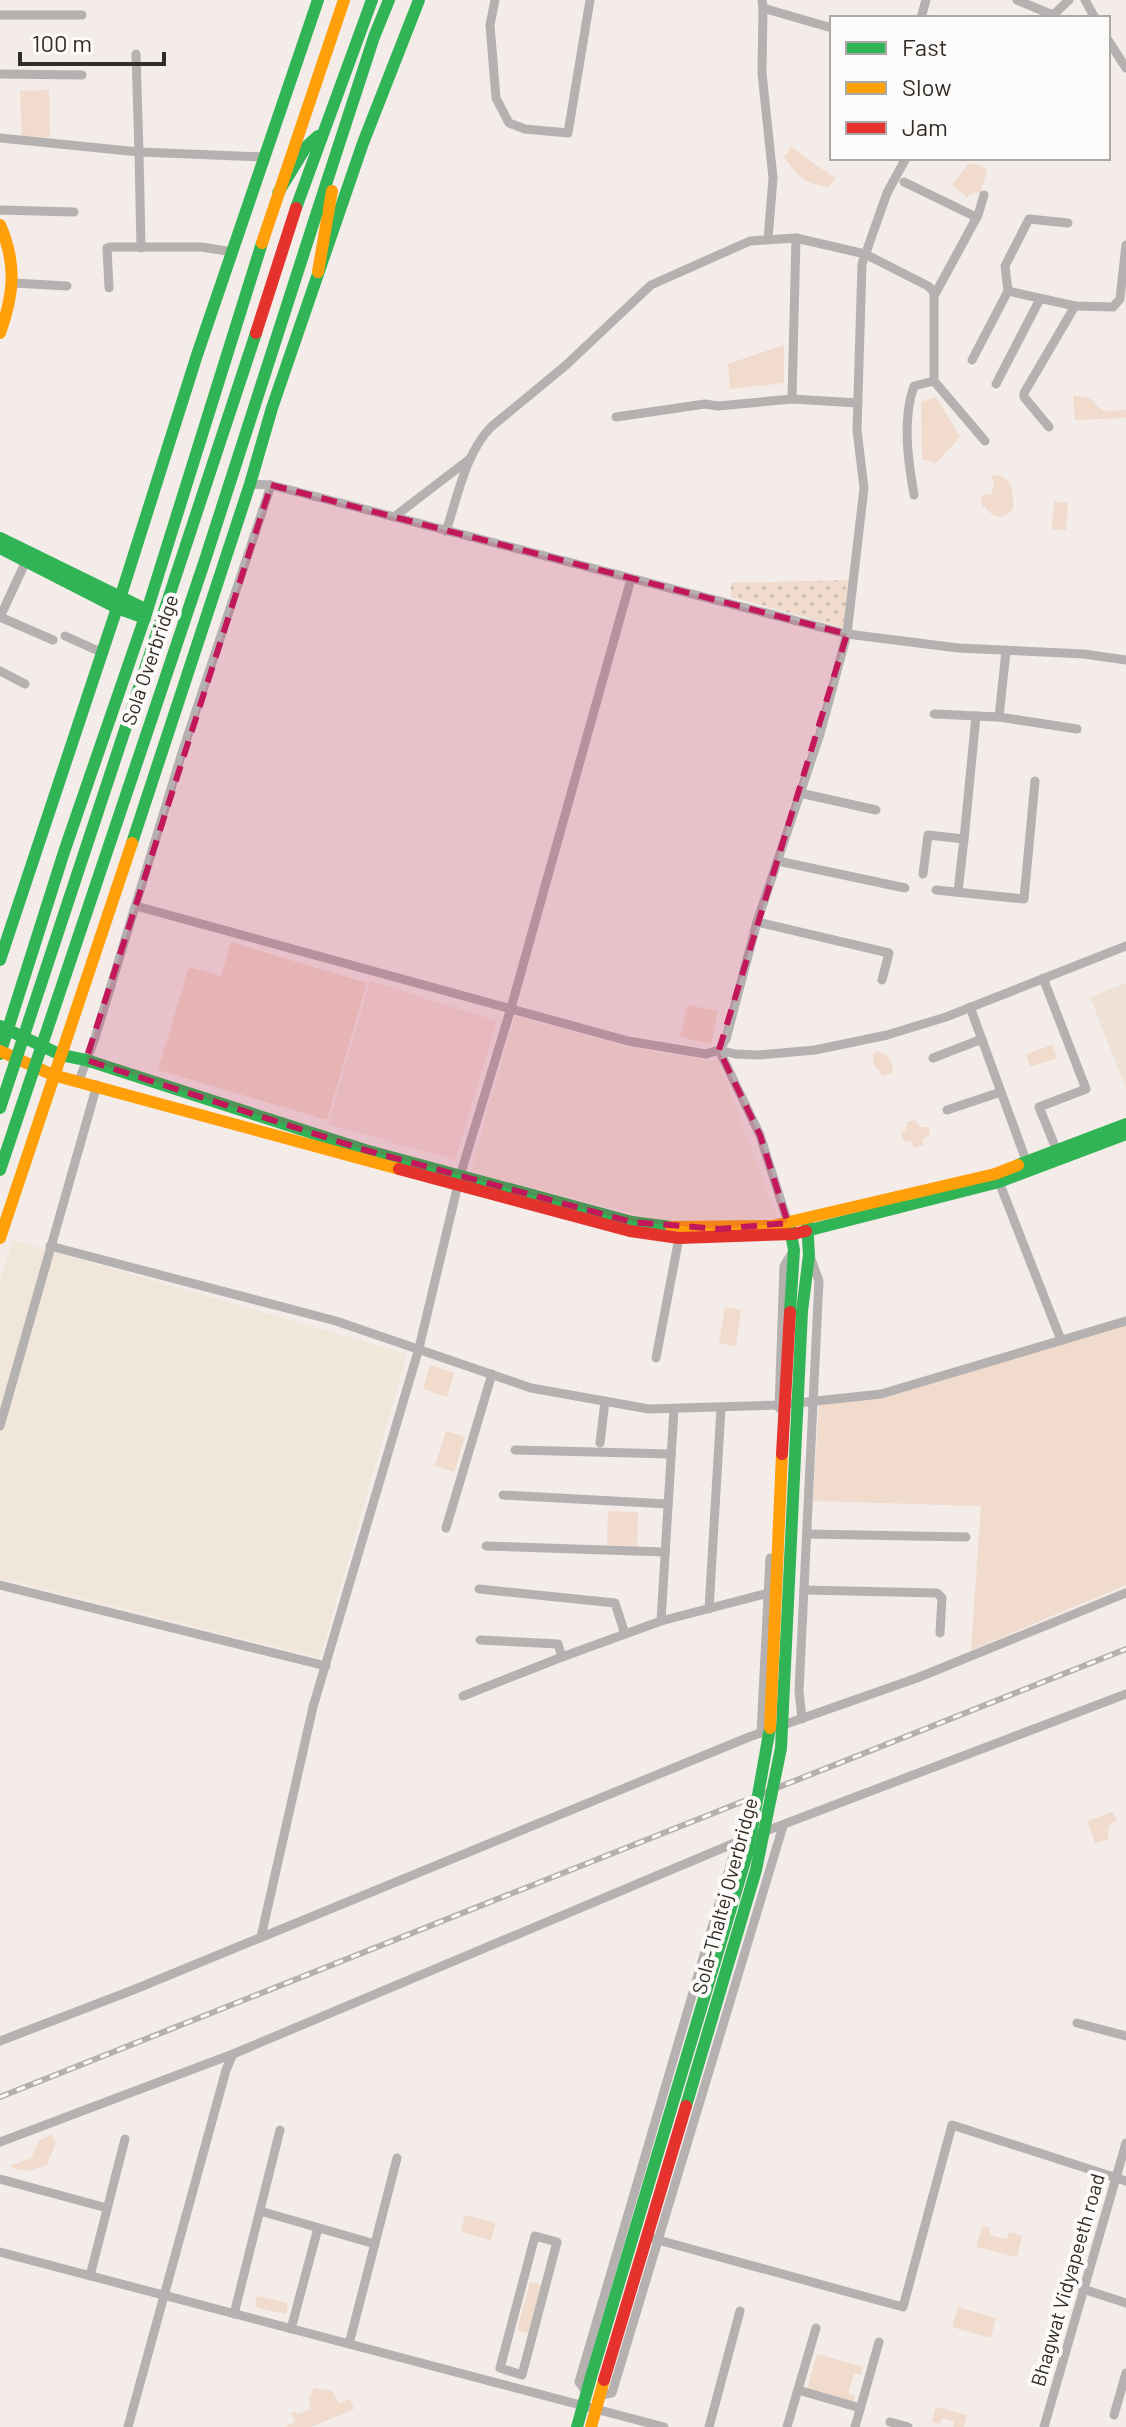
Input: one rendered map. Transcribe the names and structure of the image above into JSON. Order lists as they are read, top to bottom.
{
  "streets": {
    "main road": ["Sola Overbridge", "Sola-Thaltej Overbridge"],
    "street": ["Bhagwat Vidyapeeth road"]
  },
  "legend": ["Fast", "Slow", "Jam"],
  "scale_bar": "100 m"
}
